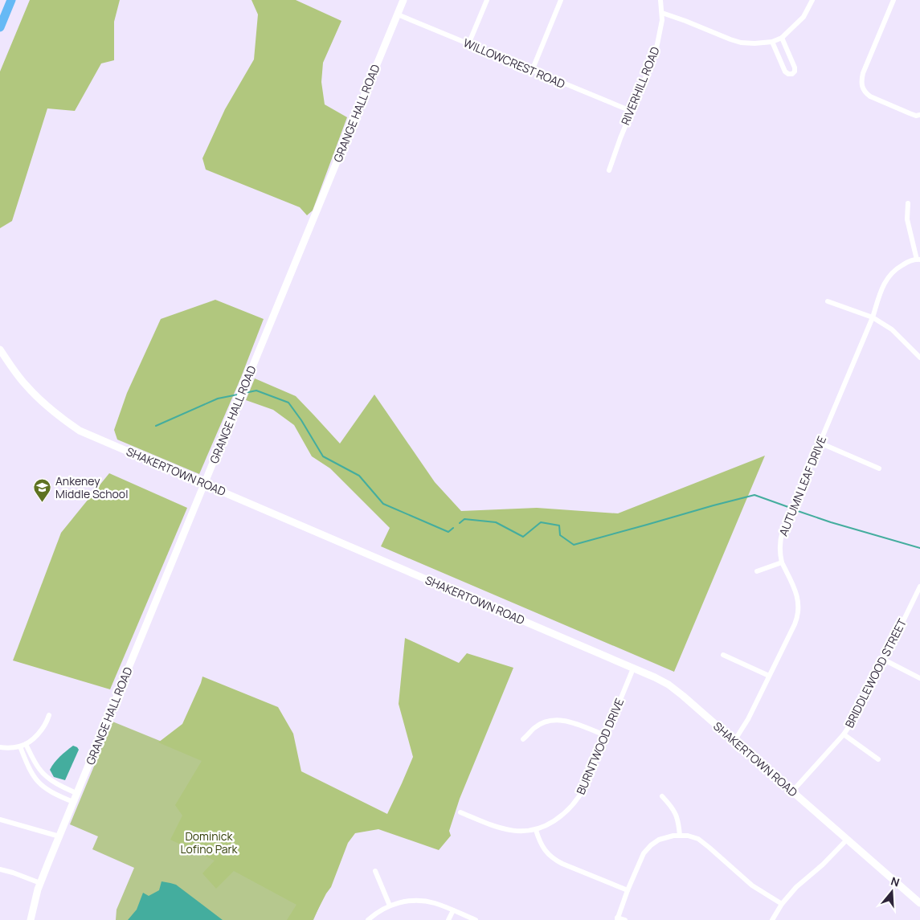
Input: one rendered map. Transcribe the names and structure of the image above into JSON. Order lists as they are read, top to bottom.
{
  "streets": {
    "street": [
      "WILLOWCREST ROAD",
      "RIVERHILL ROAD",
      "GRANGE HALL ROAD",
      "SHAKERTOWN ROAD",
      "AUTUMN LEAF DRIVE",
      "BRIDDLEWOOD STREET",
      "BURNTWOOD DRIVE"
    ]
  },
  "crossings": [
    ["WILLOWCREST ROAD", "RIVERHILL ROAD"],
    ["WILLOWCREST ROAD", "GRANGE HALL ROAD"],
    ["GRANGE HALL ROAD", "SHAKERTOWN ROAD"],
    ["SHAKERTOWN ROAD", "AUTUMN LEAF DRIVE"],
    ["SHAKERTOWN ROAD", "BRIDDLEWOOD STREET"],
    ["SHAKERTOWN ROAD", "BURNTWOOD DRIVE"]
  ],
  "parks": ["Dominick Lofino Park"],
  "places": {
    "school or university": ["Ankeney Middle School"]
  },
  "north": "top"
}
